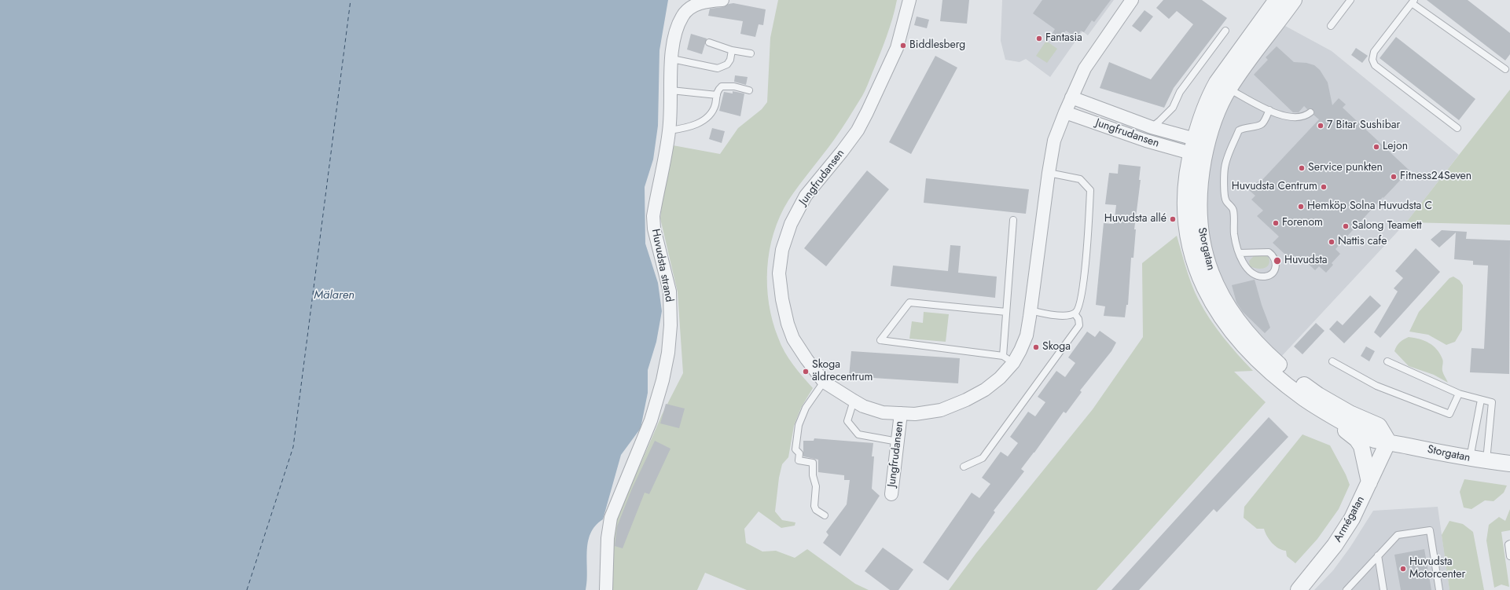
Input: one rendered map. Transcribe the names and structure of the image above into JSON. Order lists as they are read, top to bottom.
{
  "streets": {
    "street": [
      "Jungfrudansen",
      "Storgatan",
      "Huvudsta strand",
      "Armégatan"
    ]
  },
  "crossings": [
    ["Jungfrudansen", "Storgatan"],
    ["Storgatan", "Armégatan"]
  ],
  "water": ["Mälaren"],
  "places": [
    "Fantasia",
    "Biddlesberg",
    "7 Bitar Sushibar",
    "Lejon",
    "Service punkten",
    "Fitness24Seven",
    "Huvudsta Centrum",
    "Hemköp Solna Huvudsta C",
    "Huvudsta allé",
    "Forenom",
    "Salong Teamett",
    "Nattis cafe",
    "Huvudsta",
    "Skoga",
    "Skoga äldrecentrum",
    "Huvudsta Motorcenter"
  ]
}
